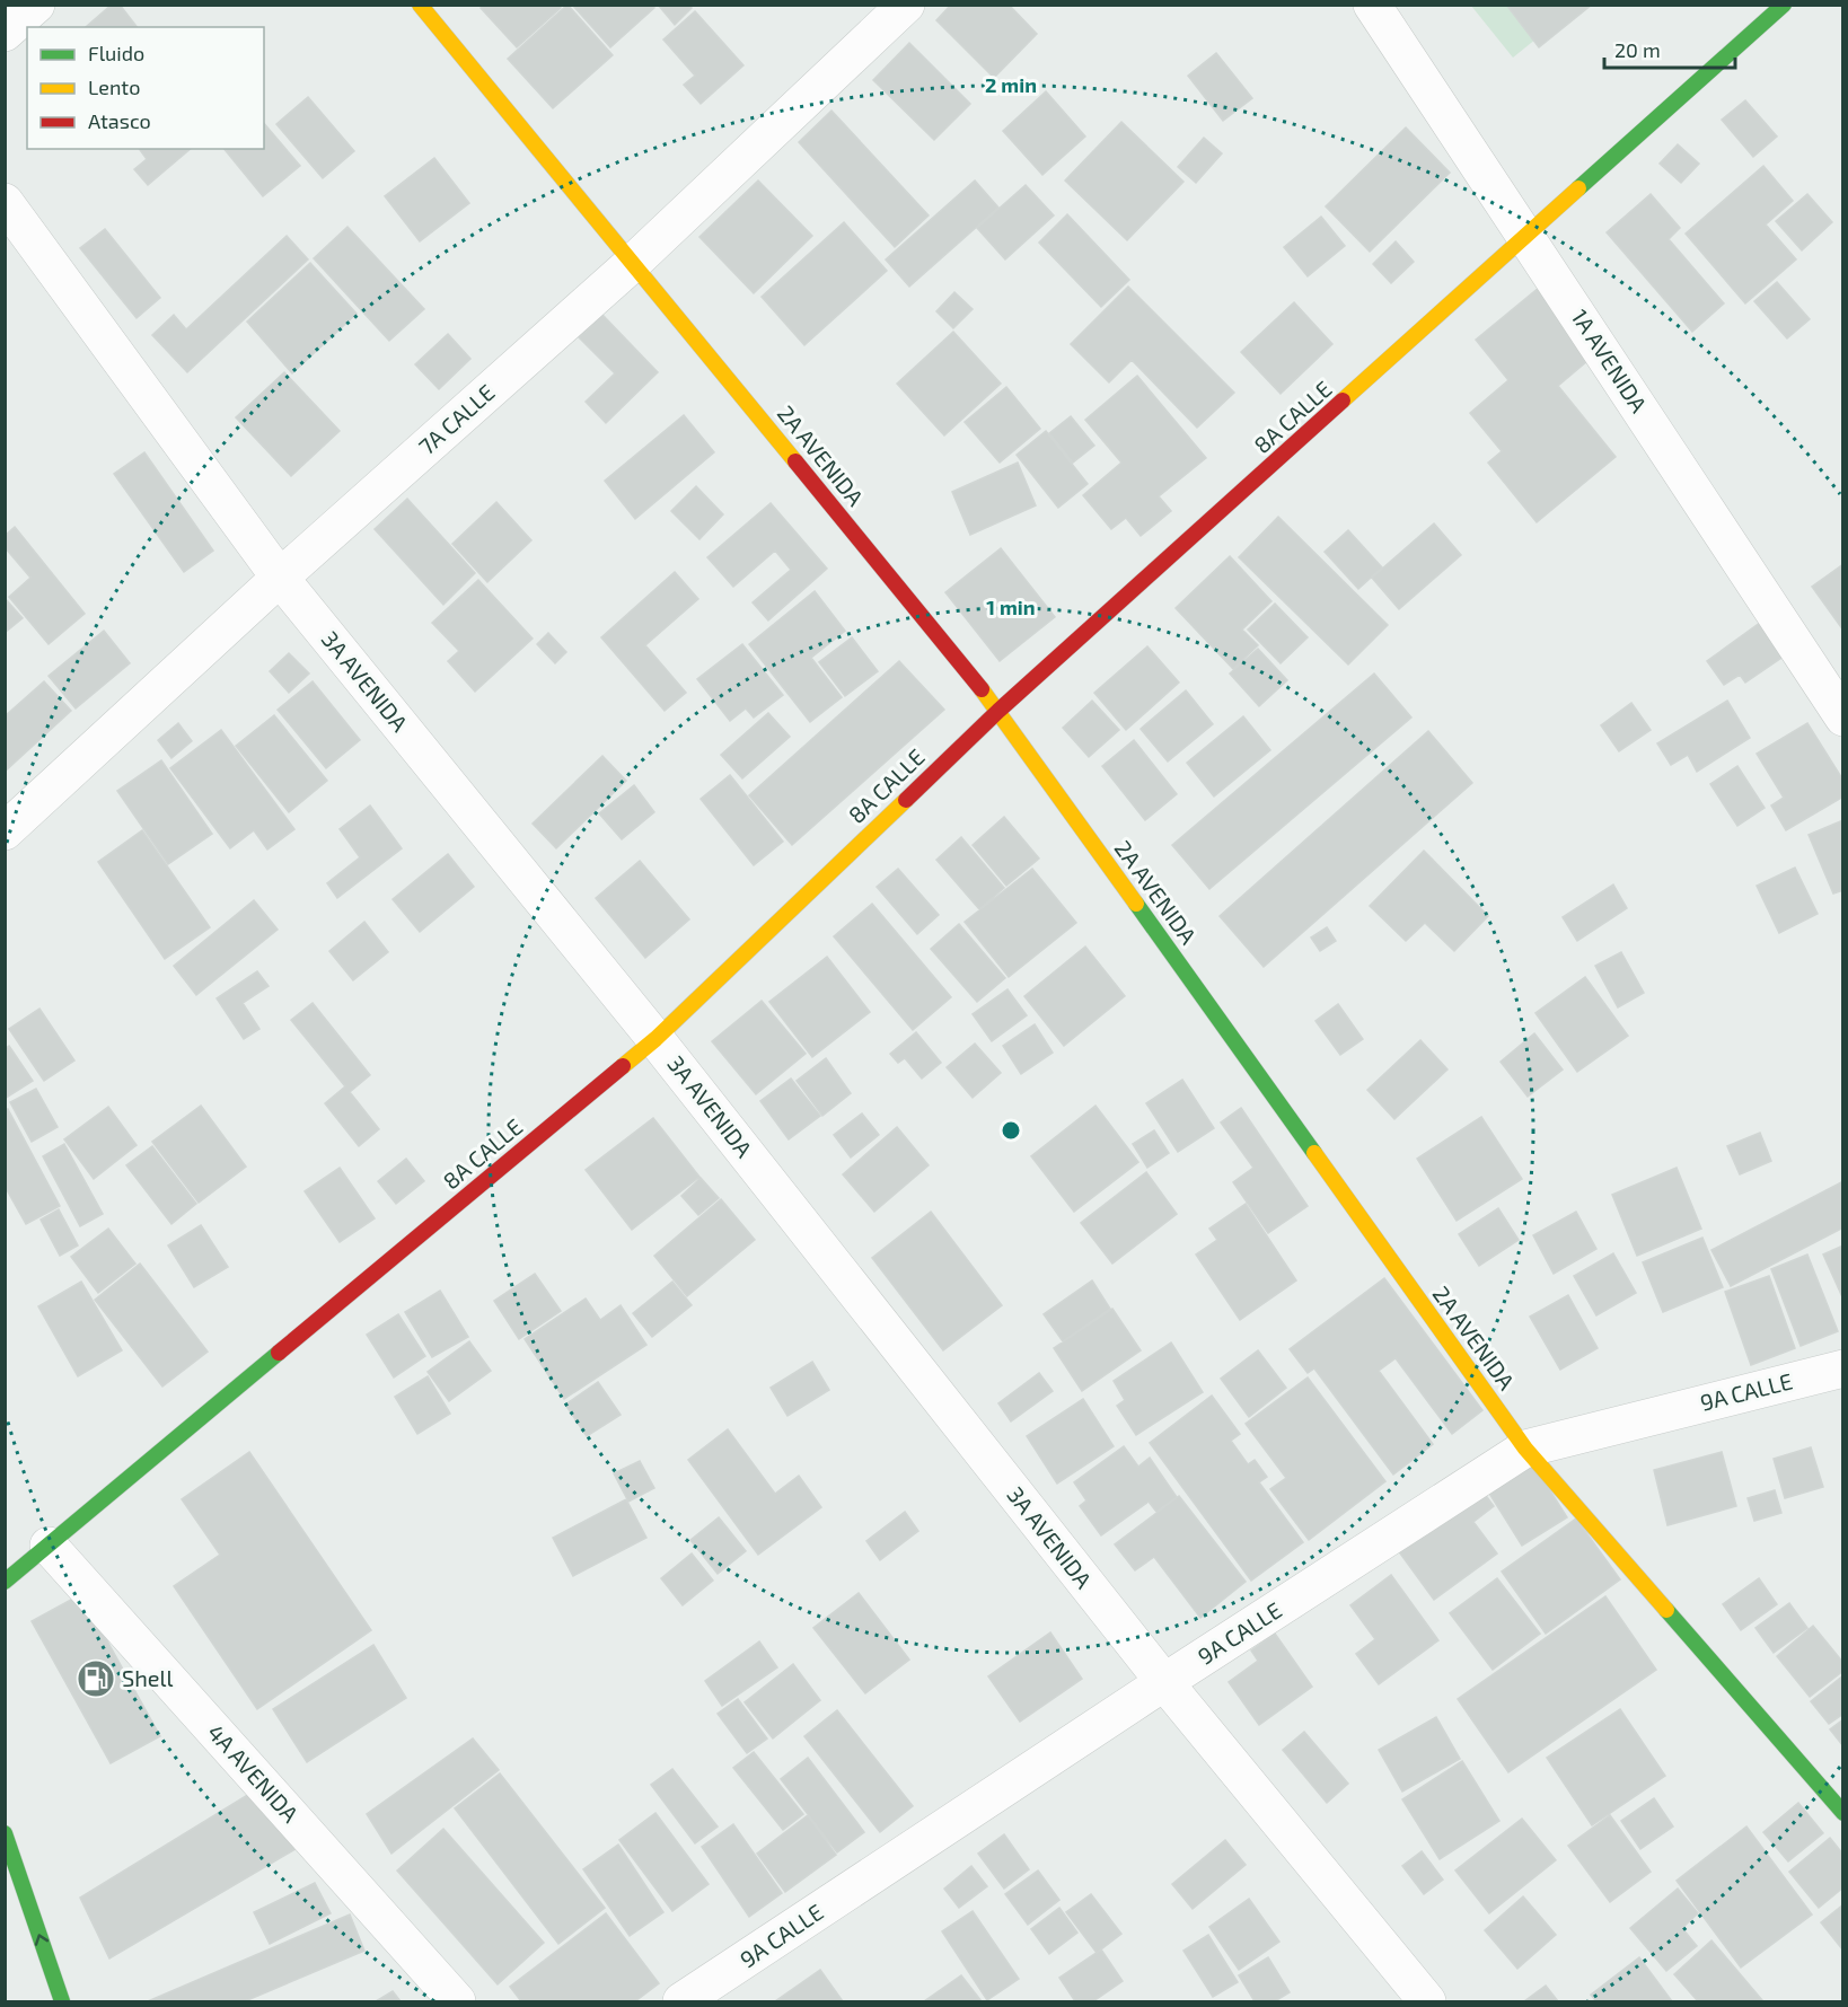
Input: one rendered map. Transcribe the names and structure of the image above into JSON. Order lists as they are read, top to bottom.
{
  "streets": {
    "street": [
      "1A AVENIDA",
      "8A CALLE",
      "7A CALLE",
      "2A AVENIDA",
      "3A AVENIDA",
      "9A CALLE",
      "4A AVENIDA"
    ]
  },
  "crossings": [
    ["1A AVENIDA", "8A CALLE"],
    ["8A CALLE", "2A AVENIDA"],
    ["8A CALLE", "3A AVENIDA"],
    ["8A CALLE", "4A AVENIDA"],
    ["7A CALLE", "2A AVENIDA"],
    ["7A CALLE", "3A AVENIDA"],
    ["2A AVENIDA", "9A CALLE"],
    ["3A AVENIDA", "9A CALLE"]
  ],
  "places": {
    "fuel station": ["Shell"]
  },
  "legend": ["Fluido", "Lento", "Atasco"],
  "scale_bar": "20 m",
  "rings": ["2 min", "1 min"]
}
